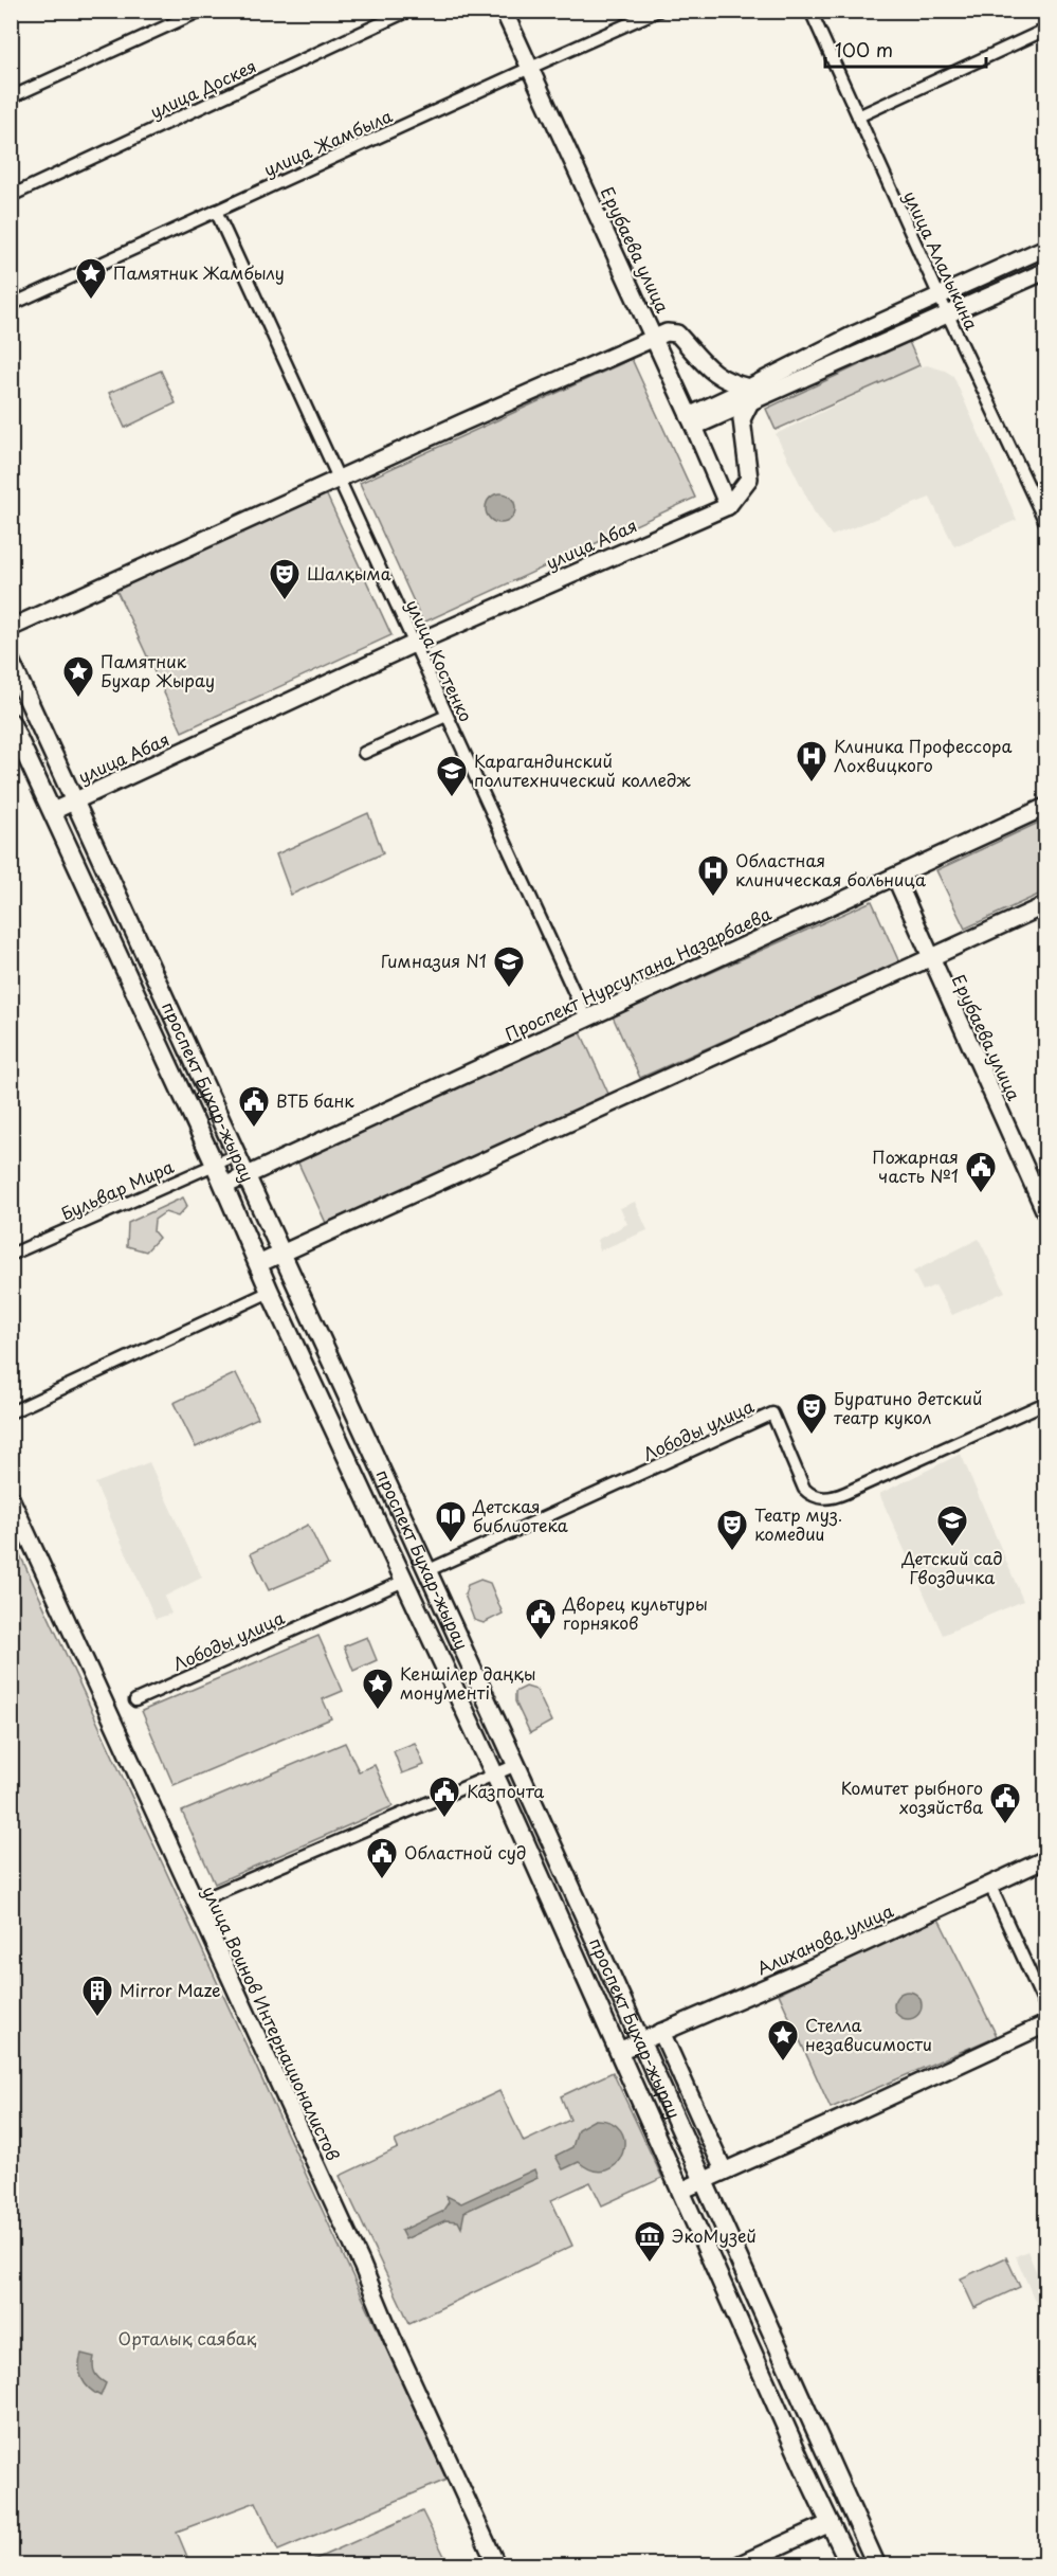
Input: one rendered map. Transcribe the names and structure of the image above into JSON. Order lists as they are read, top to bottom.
{
  "streets": {
    "main road": [
      "Ерубаева улица",
      "улица Абая",
      "Проспект Нурсултана Назарбаева",
      "проспект Бухар-жырау",
      "Алиханова улица",
      "улица Воинов Интернационалистов"
    ],
    "street": [
      "улица Доскея",
      "улица Жамбыла",
      "улица Алалыкина",
      "улица Костенко",
      "Бульвар Мира",
      "Лободы улица"
    ]
  },
  "crossings": [
    ["улица Жамбыла", "Ерубаева улица"],
    ["улица Жамбыла", "улица Костенко"],
    ["Ерубаева улица", "улица Абая"],
    ["Ерубаева улица", "Проспект Нурсултана Назарбаева"],
    ["улица Абая", "улица Костенко"],
    ["улица Абая", "проспект Бухар-жырау"],
    ["улица Костенко", "Проспект Нурсултана Назарбаева"],
    ["Проспект Нурсултана Назарбаева", "проспект Бухар-жырау"],
    ["проспект Бухар-жырау", "Бульвар Мира"],
    ["проспект Бухар-жырау", "Лободы улица"],
    ["проспект Бухар-жырау", "Алиханова улица"]
  ],
  "parks": ["Орталық саябақ"],
  "places": {
    "place": [
      "Памятник Жамбылу",
      "Памятник Бухар Жырау",
      "Кеншілер даңқы монументі",
      "Стелла независимости"
    ],
    "theatre": ["Шалқыма", "Буратино детский театр кукол", "Театр муз. комедии"],
    "hospital": ["Клиника Профессора Лохвицкого", "Областная клиническая больница"],
    "school or university": ["Карагандинский политехнический колледж", "Гимназия N1", "Детский сад Гвоздичка"],
    "public building": [
      "ВТБ банк",
      "Пожарная часть №1",
      "Дворец культуры горняков",
      "Казпочта",
      "Комитет рыбного хозяйства",
      "Областной суд"
    ],
    "library": ["Детская библиотека"],
    "building": ["Mirror Maze"],
    "museum": ["ЭкоМузей"]
  },
  "scale_bar": "100 m"
}
